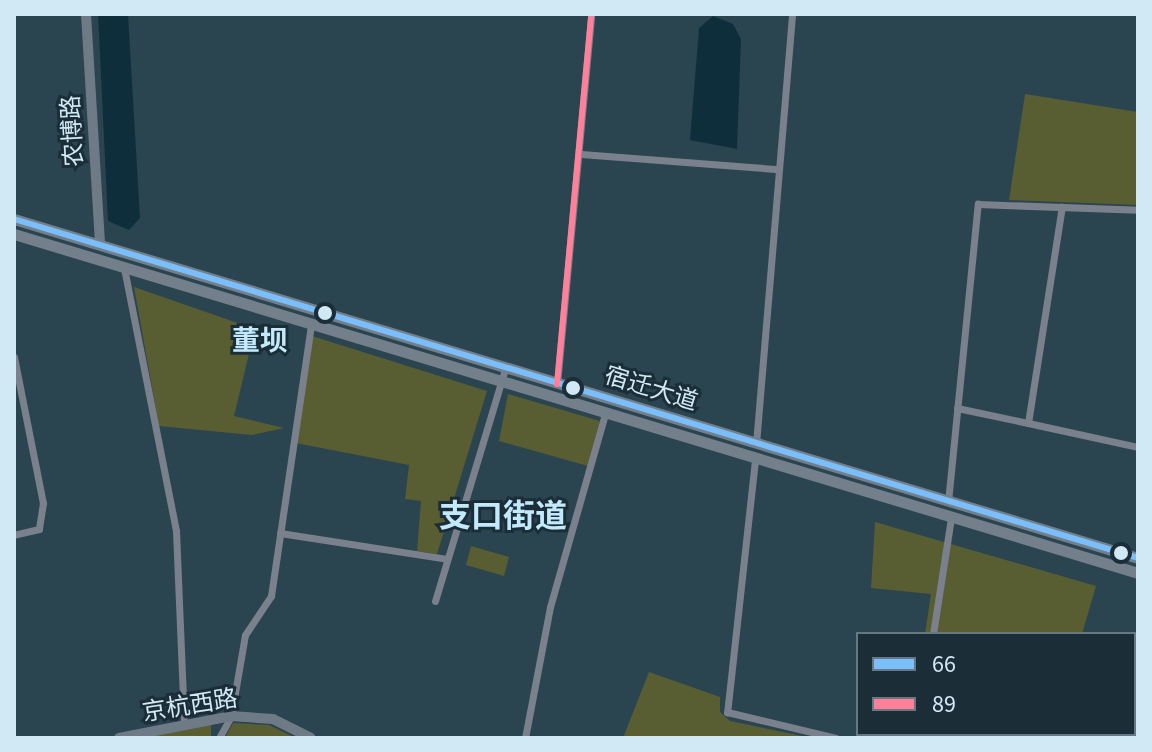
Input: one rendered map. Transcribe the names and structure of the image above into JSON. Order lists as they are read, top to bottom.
{
  "streets": {
    "main road": ["宿迁大道"],
    "street": ["农博路", "京杭西路"]
  },
  "crossings": [
    ["农博路", "宿迁大道"]
  ],
  "districts": ["董坝", "支口街道"],
  "lines": ["transit line 89", "transit line 66"],
  "legend": ["66", "89"]
}
